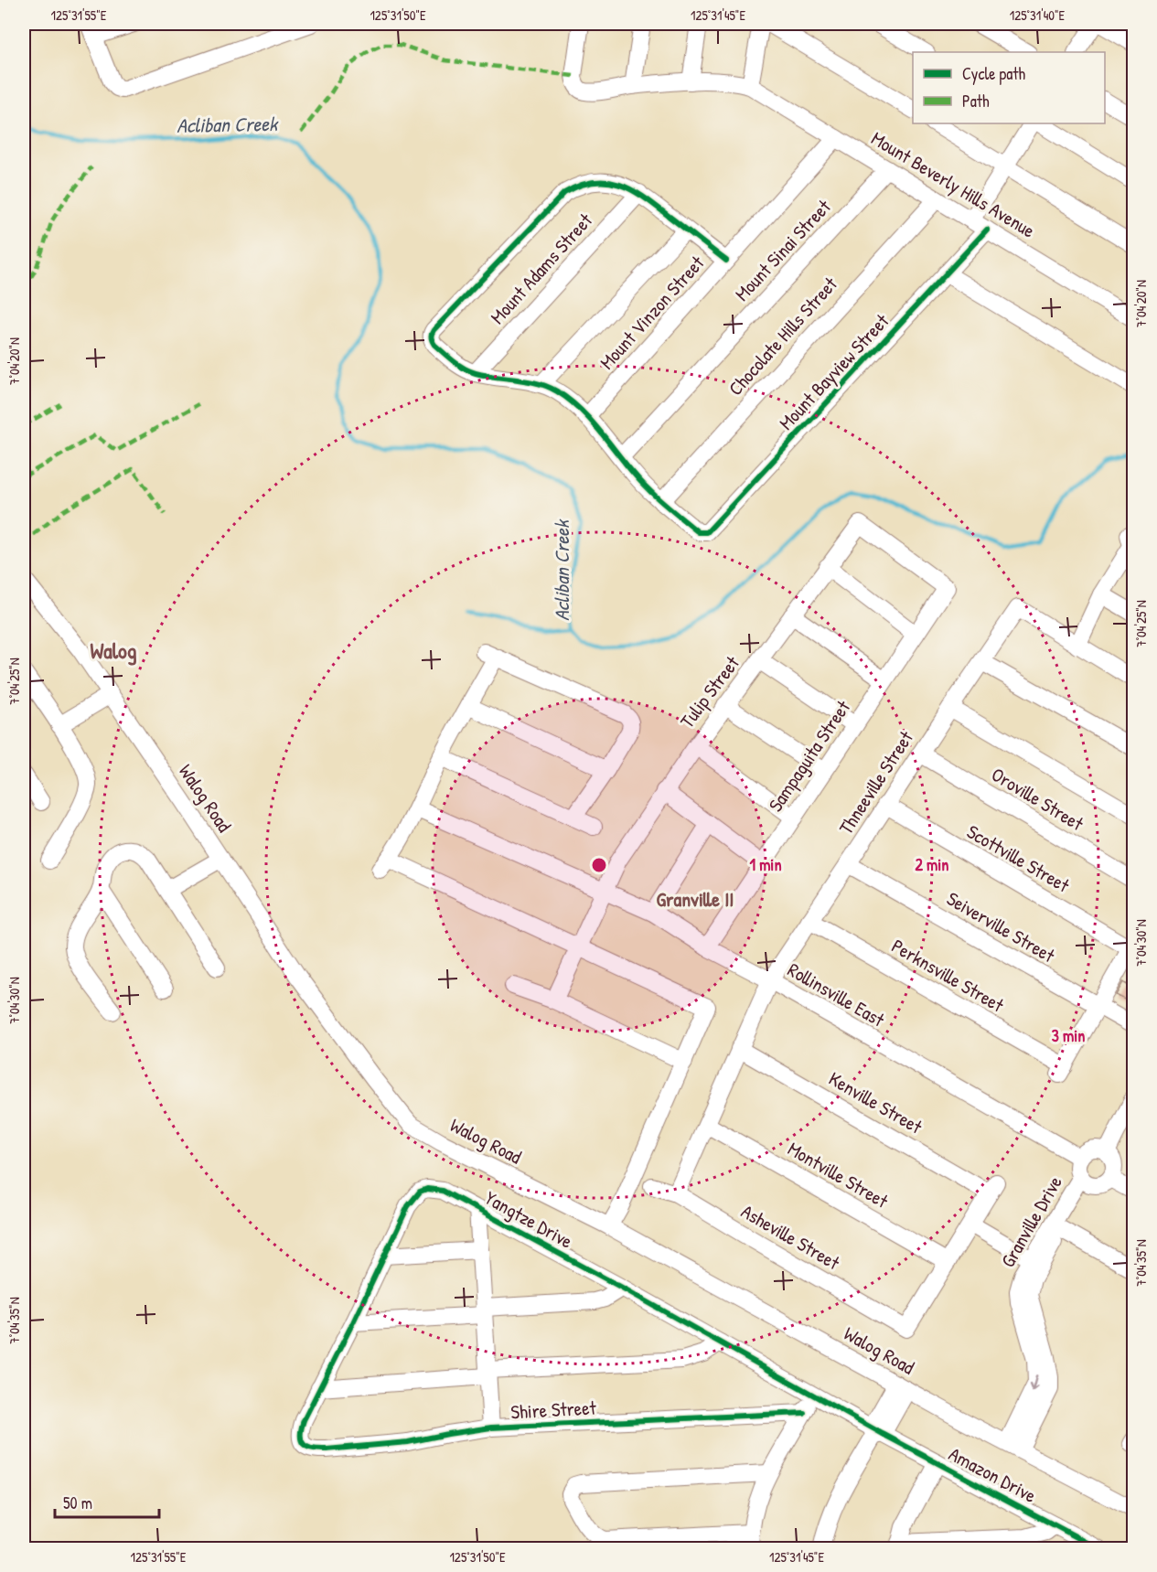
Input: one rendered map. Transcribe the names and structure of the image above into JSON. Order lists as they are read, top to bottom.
{
  "streets": {
    "street": [
      "Mount Beverly Hills Avenue",
      "Mount Sinai Street",
      "Mount Adams Street",
      "Mount Vinzon Street",
      "Chocolate Hills Street",
      "Mount Bayview Street",
      "Tulip Street",
      "Sampaguita Street",
      "Thneeville Street",
      "Walog Road",
      "Oroville Street",
      "Scottville Street",
      "Seiverville Street",
      "Perknsville Street",
      "Rollinsville East",
      "Kenville Street",
      "Montville Street",
      "Yangtze Drive",
      "Granville Drive",
      "Asheville Street",
      "Shire Street",
      "Amazon Drive"
    ]
  },
  "crossings": [
    ["Mount Beverly Hills Avenue", "Mount Sinai Street"],
    ["Mount Beverly Hills Avenue", "Mount Vinzon Street"],
    ["Mount Beverly Hills Avenue", "Chocolate Hills Street"],
    ["Mount Beverly Hills Avenue", "Mount Bayview Street"],
    ["Chocolate Hills Street", "Mount Bayview Street"],
    ["Tulip Street", "Sampaguita Street"],
    ["Tulip Street", "Rollinsville East"],
    ["Sampaguita Street", "Rollinsville East"],
    ["Thneeville Street", "Oroville Street"],
    ["Thneeville Street", "Scottville Street"],
    ["Thneeville Street", "Seiverville Street"],
    ["Thneeville Street", "Perknsville Street"],
    ["Thneeville Street", "Rollinsville East"],
    ["Thneeville Street", "Kenville Street"],
    ["Thneeville Street", "Montville Street"],
    ["Thneeville Street", "Asheville Street"],
    ["Walog Road", "Granville Drive"],
    ["Seiverville Street", "Perknsville Street"],
    ["Rollinsville East", "Granville Drive"],
    ["Montville Street", "Asheville Street"],
    ["Yangtze Drive", "Shire Street"],
    ["Yangtze Drive", "Amazon Drive"]
  ],
  "districts": ["Walog", "Granville II"],
  "water": ["Acliban Creek"],
  "legend": ["Cycle path", "Path"],
  "scale_bar": "50 m",
  "coordinates": [
    "125°31'55\"E",
    "125°31'50\"E",
    "125°31'45\"E",
    "125°31'40\"E",
    "7°04'20\"N",
    "7°04'25\"N",
    "7°04'30\"N",
    "7°04'35\"N"
  ],
  "rings": ["1 min", "2 min", "3 min"]
}
